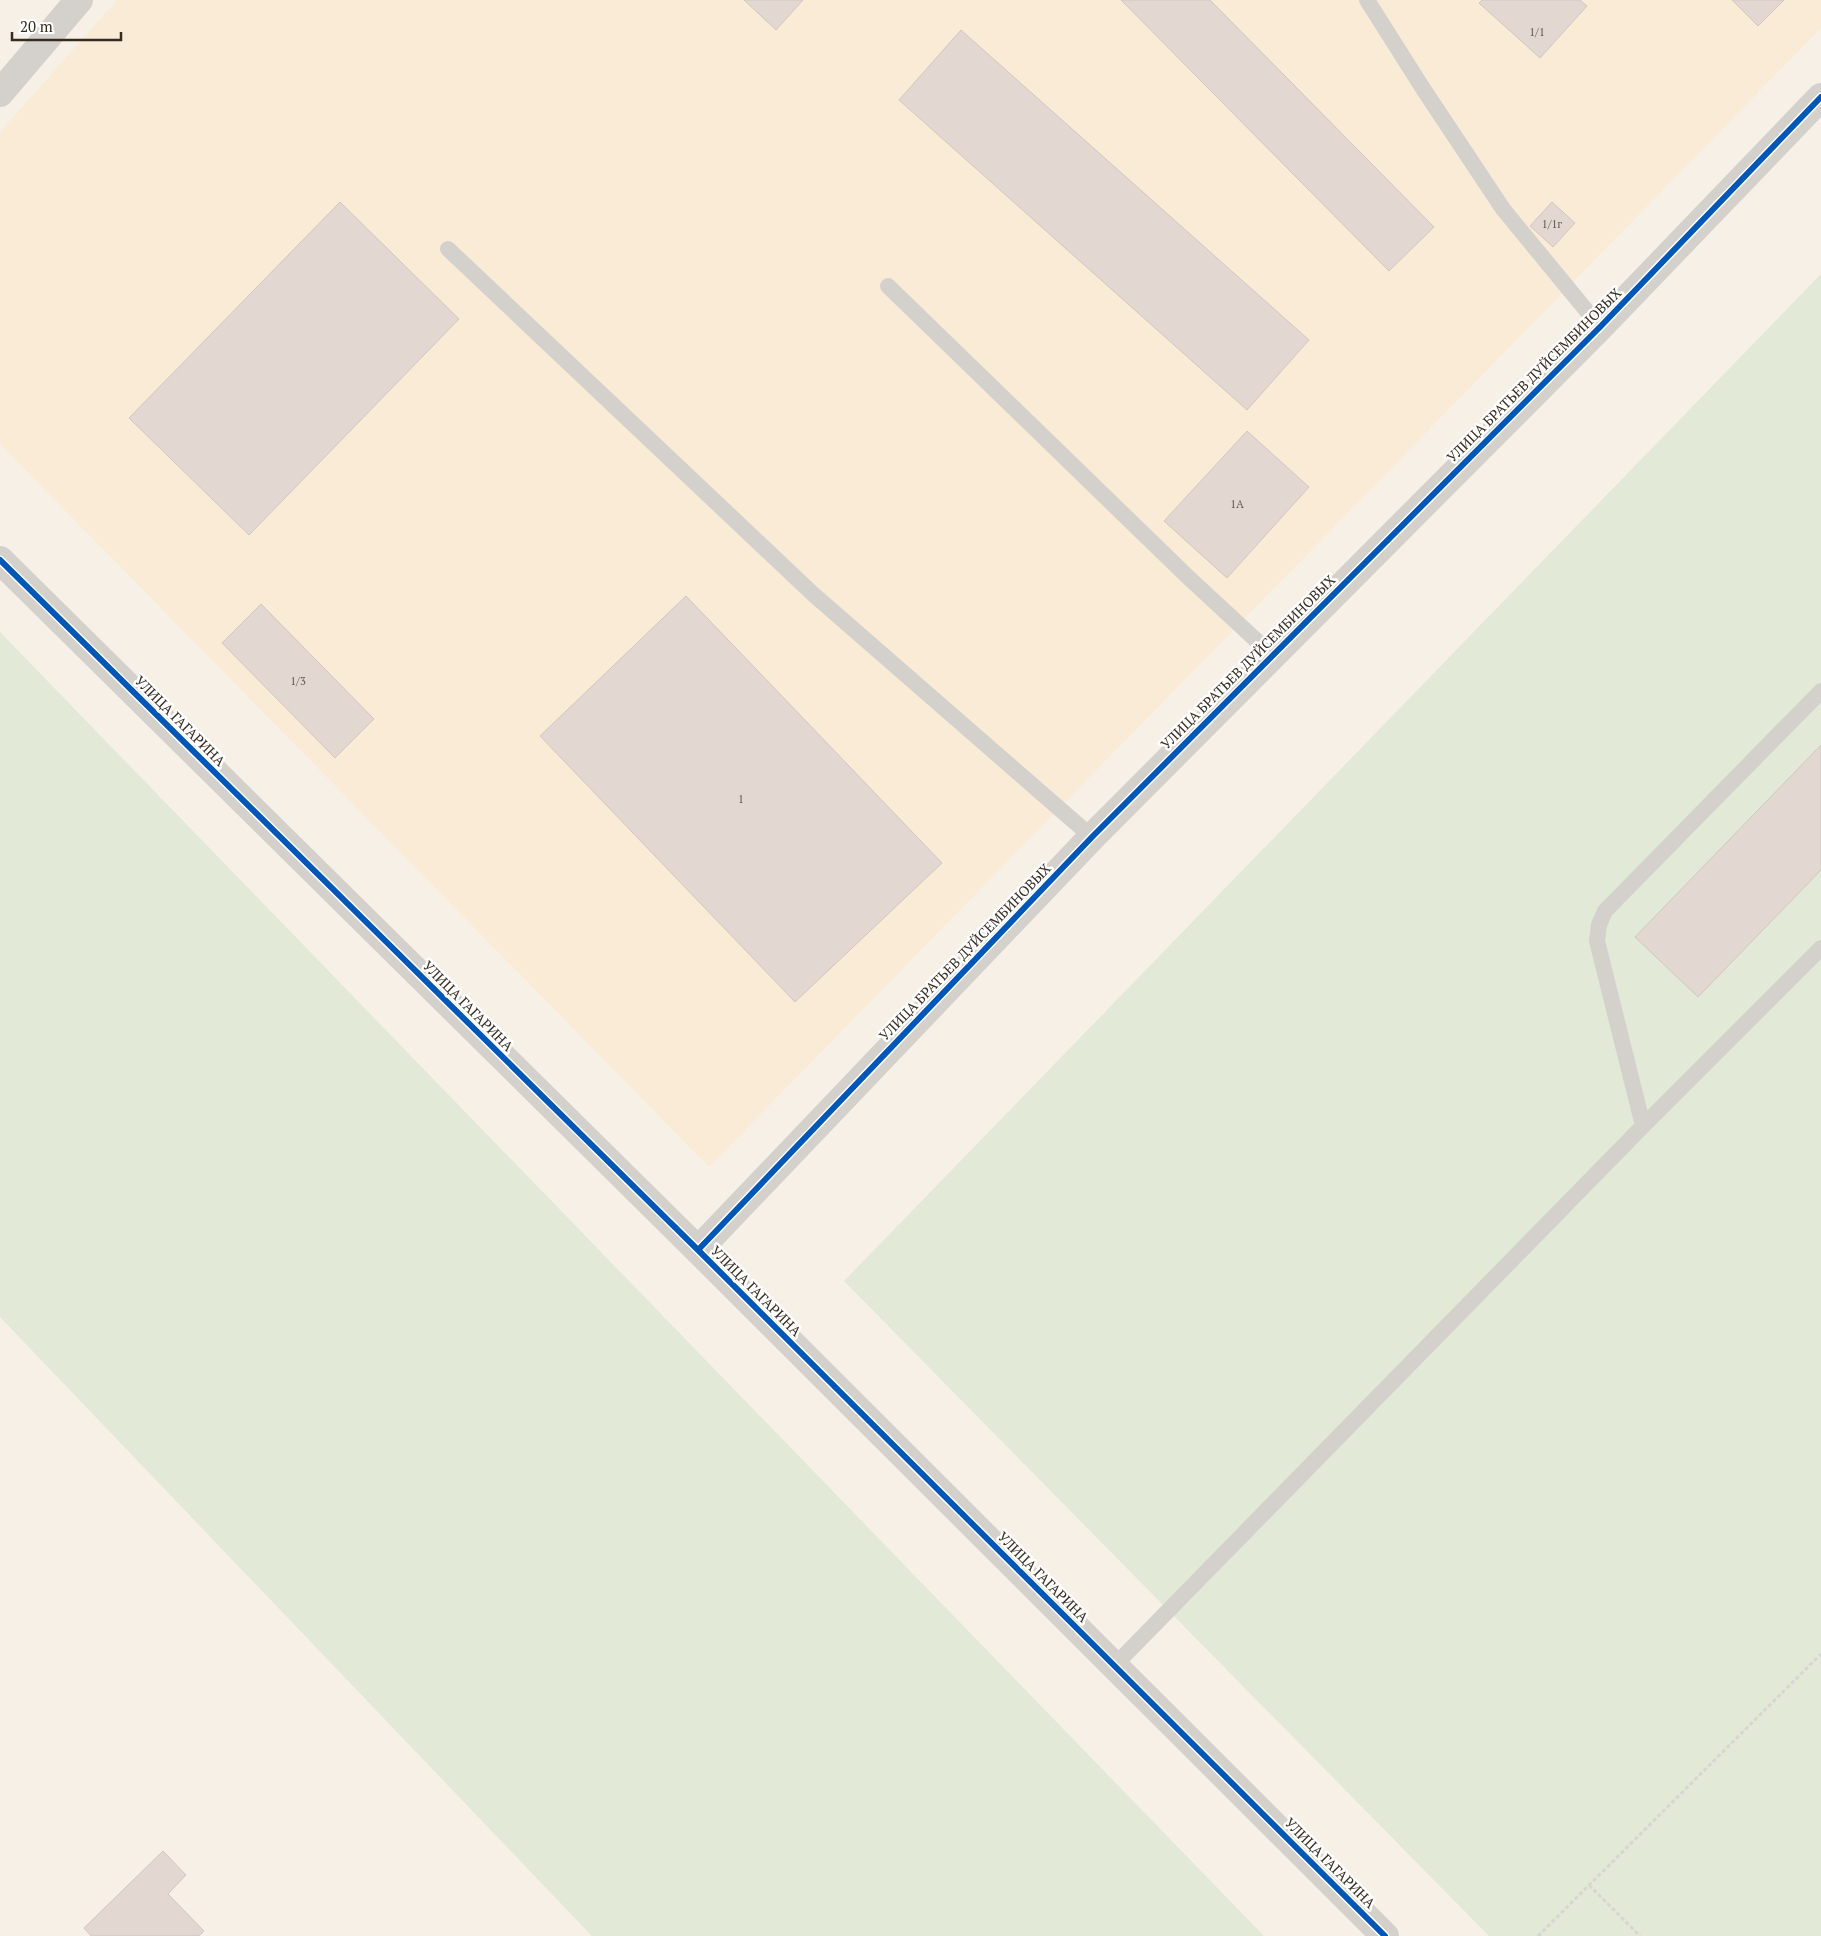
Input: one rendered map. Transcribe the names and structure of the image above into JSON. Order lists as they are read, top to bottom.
{
  "streets": {
    "street": ["УЛИЦА БРАТЬЕВ ДУЙСЕМБИНОВЫХ", "УЛИЦА ГАГАРИНА"]
  },
  "crossings": [
    ["УЛИЦА БРАТЬЕВ ДУЙСЕМБИНОВЫХ", "УЛИЦА ГАГАРИНА"]
  ],
  "house_numbers": [
    "1/1",
    "1/1г",
    "1А",
    "1/3",
    "1"
  ],
  "scale_bar": "20 m"
}
